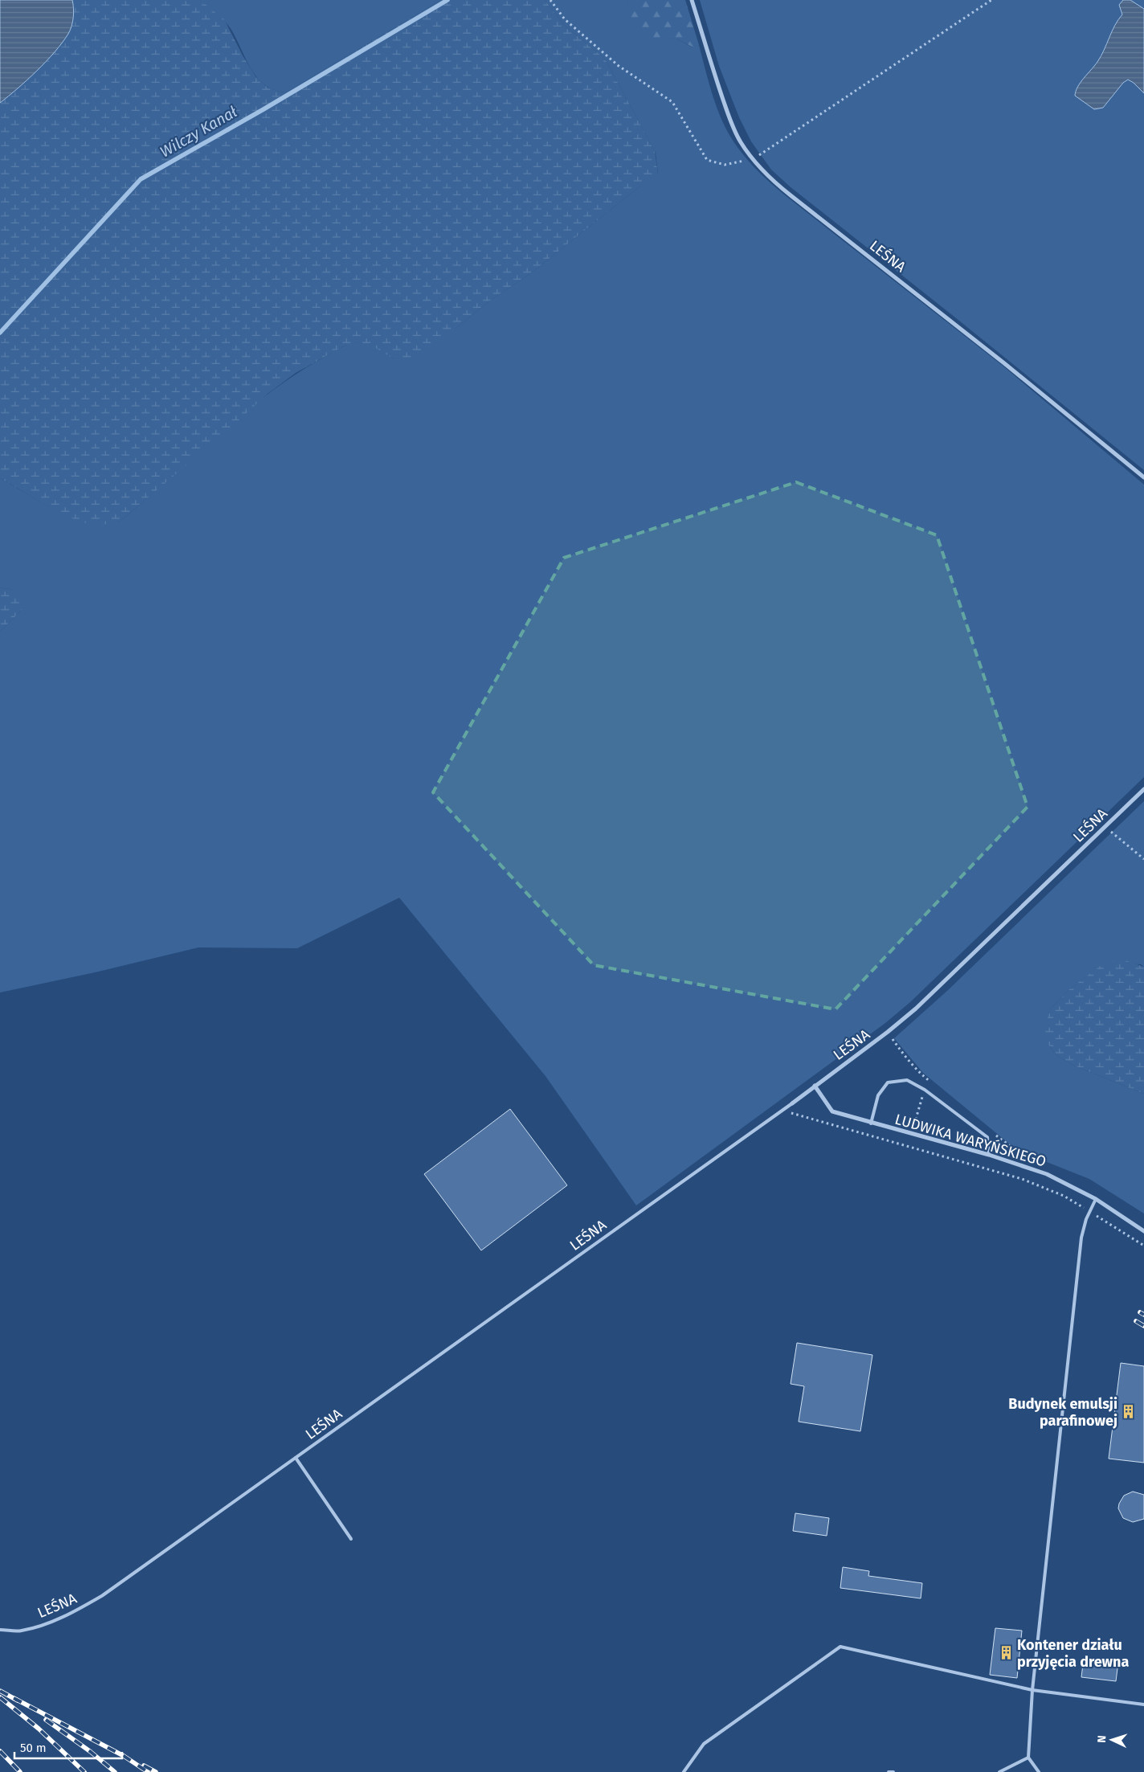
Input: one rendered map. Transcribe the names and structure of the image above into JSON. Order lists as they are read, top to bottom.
{
  "streets": {
    "street": ["LEŚNA", "LUDWIKA WARYŃSKIEGO"]
  },
  "crossings": [
    ["LEŚNA", "LUDWIKA WARYŃSKIEGO"]
  ],
  "water": ["Wilczy Kanał"],
  "places": {
    "building": ["Budynek emulsji parafinowej", "Kontener działu przyjęcia drewna"]
  },
  "scale_bar": "50 m",
  "north": "left"
}
